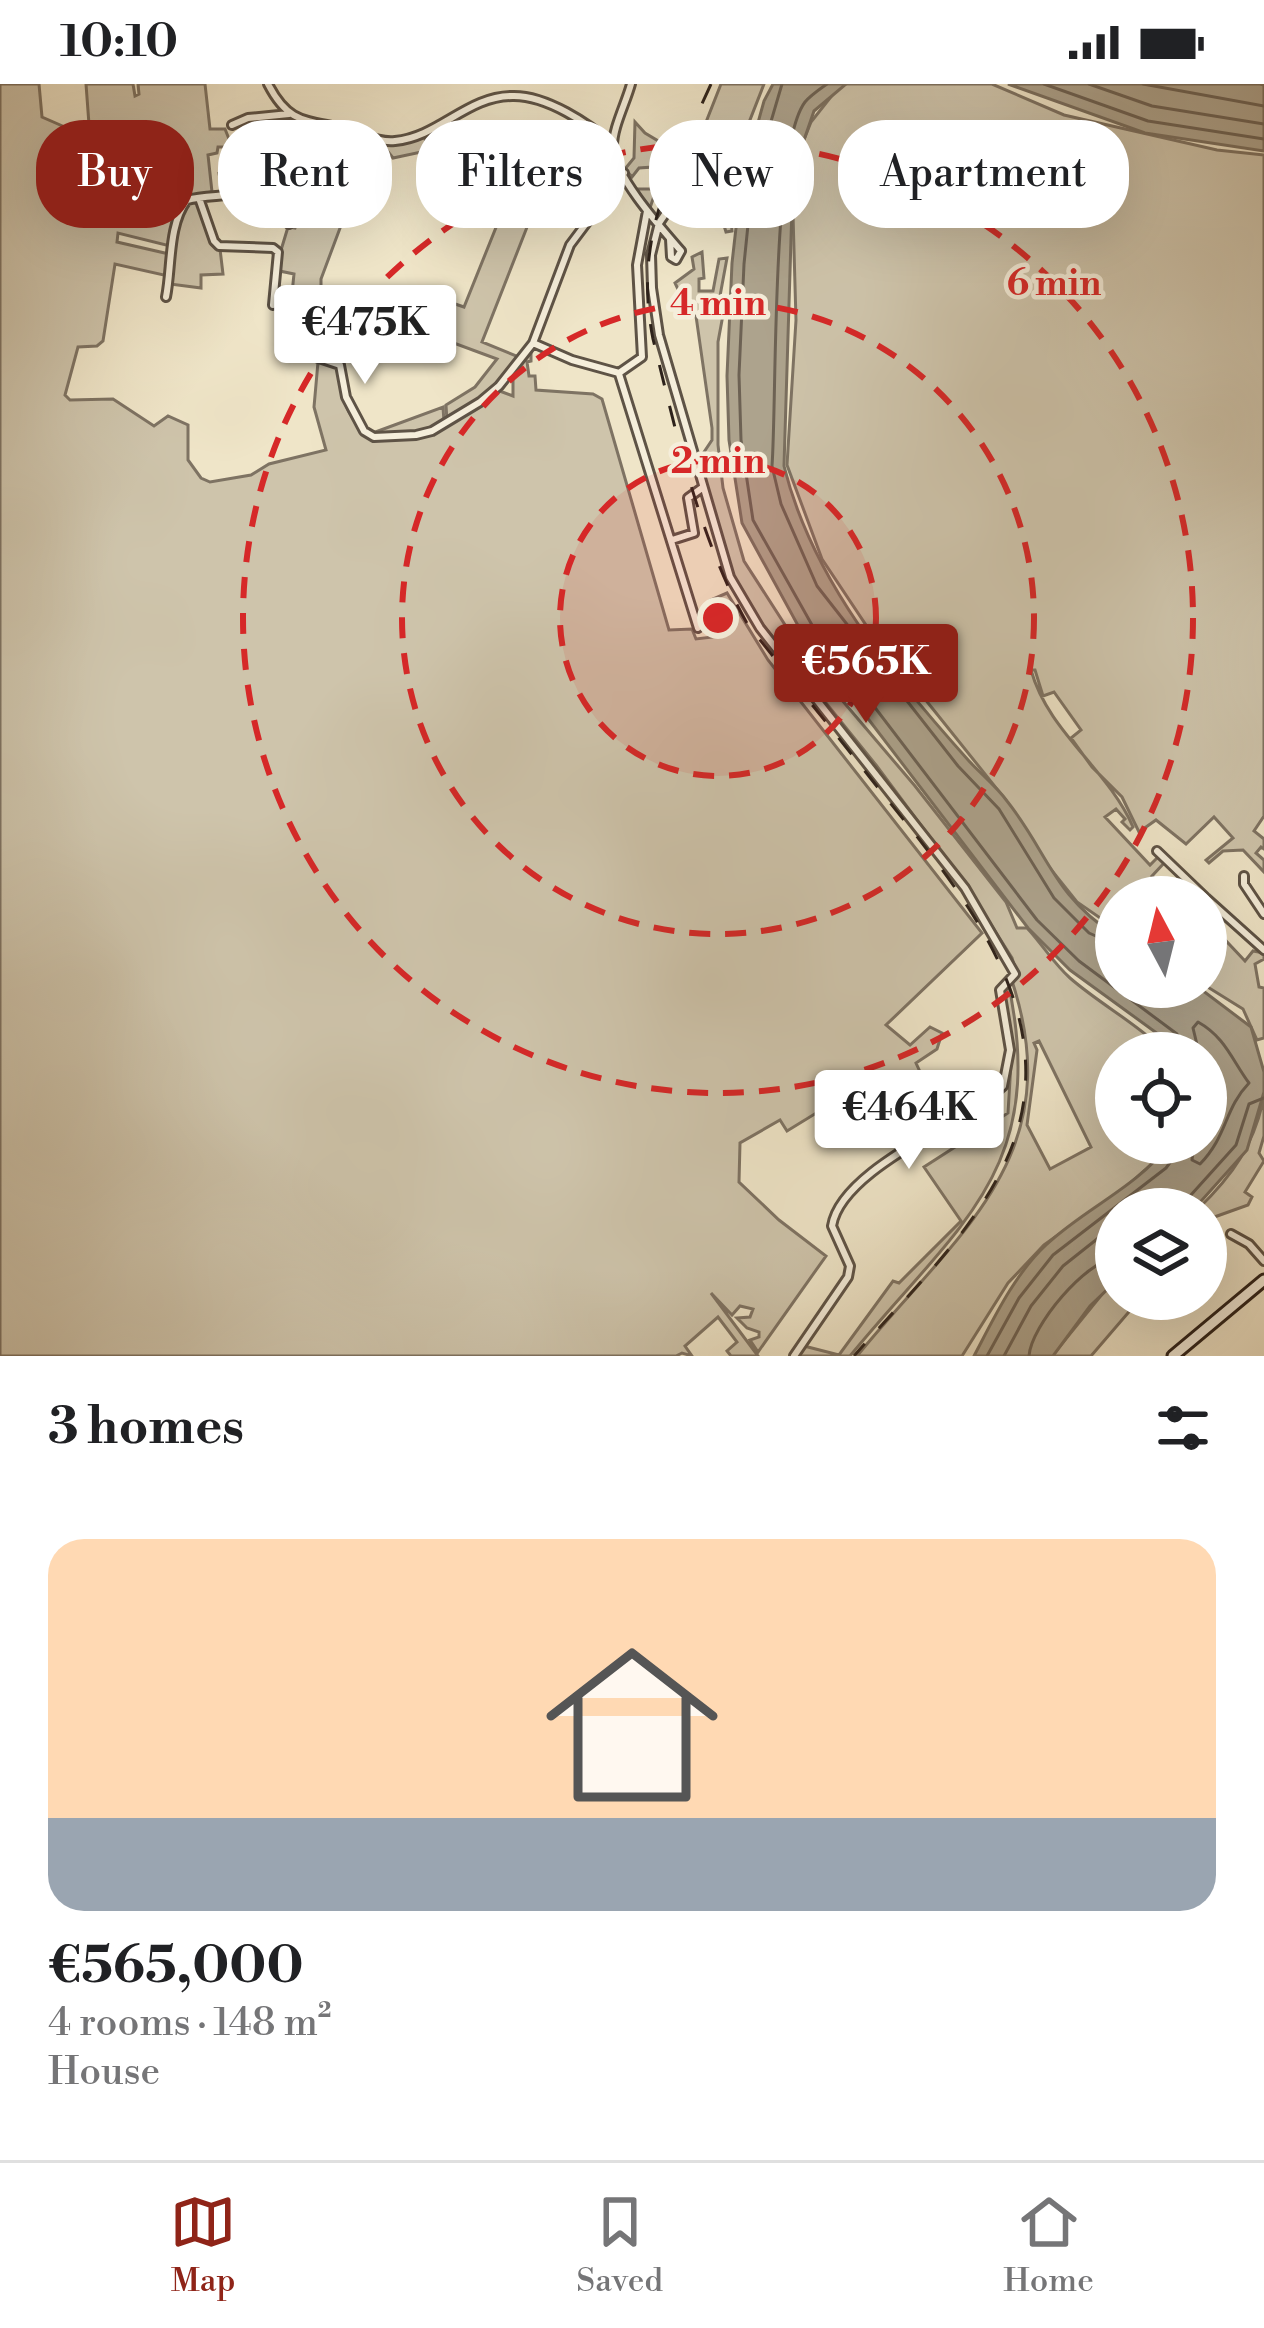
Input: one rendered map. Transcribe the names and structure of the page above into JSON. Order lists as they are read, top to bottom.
{
  "north": "top",
  "page": {
    "status": "10:10",
    "chip": [
      "Buy",
      "Rent",
      "Filters",
      "New",
      "Apartment"
    ],
    "price": ["€475K", "€565K", "€464K"],
    "heading": "3 homes",
    "list": [
      {
        "name": "€565,000",
        "note": "4 rooms · 148 m² · House"
      }
    ],
    "tabs": ["Map", "Saved", "Home"]
  },
  "rings": ["6 min", "4 min", "2 min"]
}
